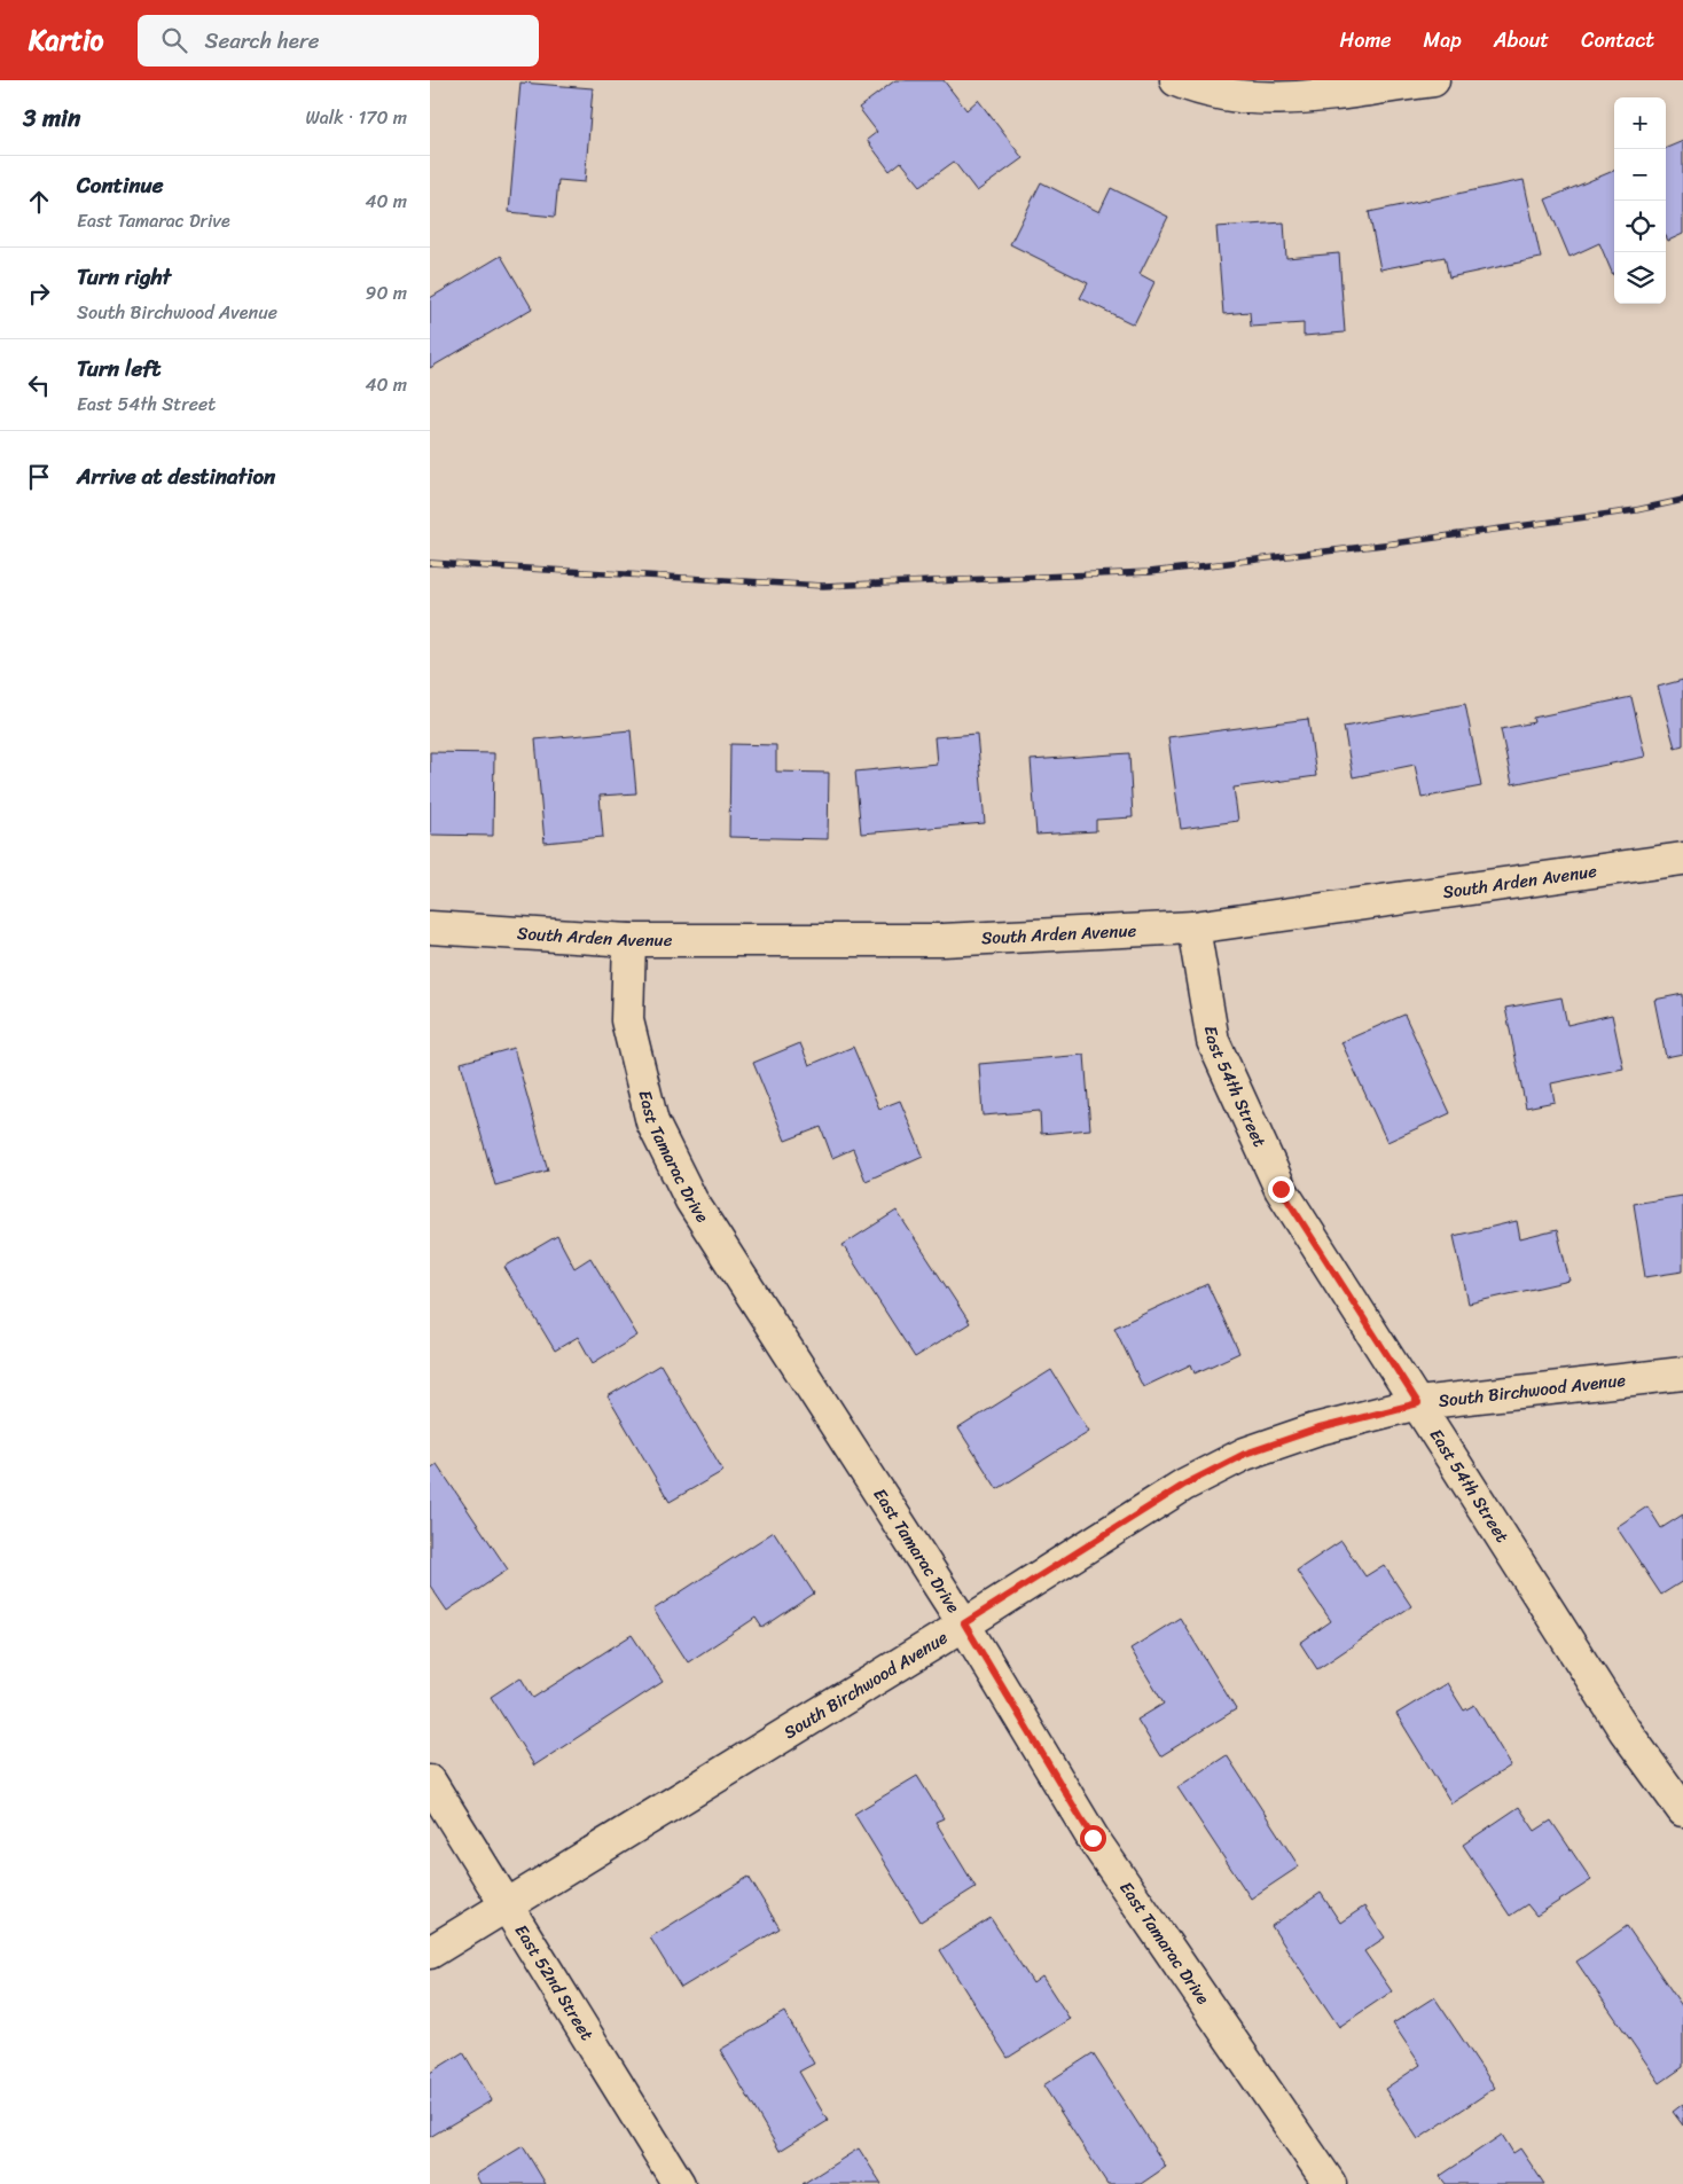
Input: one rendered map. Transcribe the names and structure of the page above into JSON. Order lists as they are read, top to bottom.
{
  "streets": {
    "street": [
      "South Arden Avenue",
      "East 54th Street",
      "East Tamarac Drive",
      "South Birchwood Avenue",
      "East 52nd Street"
    ]
  },
  "crossings": [
    ["South Arden Avenue", "East 54th Street"],
    ["South Arden Avenue", "East Tamarac Drive"],
    ["East 54th Street", "South Birchwood Avenue"],
    ["East Tamarac Drive", "South Birchwood Avenue"],
    ["South Birchwood Avenue", "East 52nd Street"]
  ],
  "page": {
    "header": "Kartio",
    "search": "Search here",
    "nav": [
      "Home",
      "Map",
      "About",
      "Contact"
    ],
    "heading": ["3 min", "Walk · 170 m"],
    "map_buttons": ["+", "−"],
    "list": [
      ["Continue", "East Tamarac Drive", "40 m"],
      ["Turn right", "South Birchwood Avenue", "90 m"],
      ["Turn left", "East 54th Street", "40 m"],
      "Arrive at destination"
    ]
  }
}
